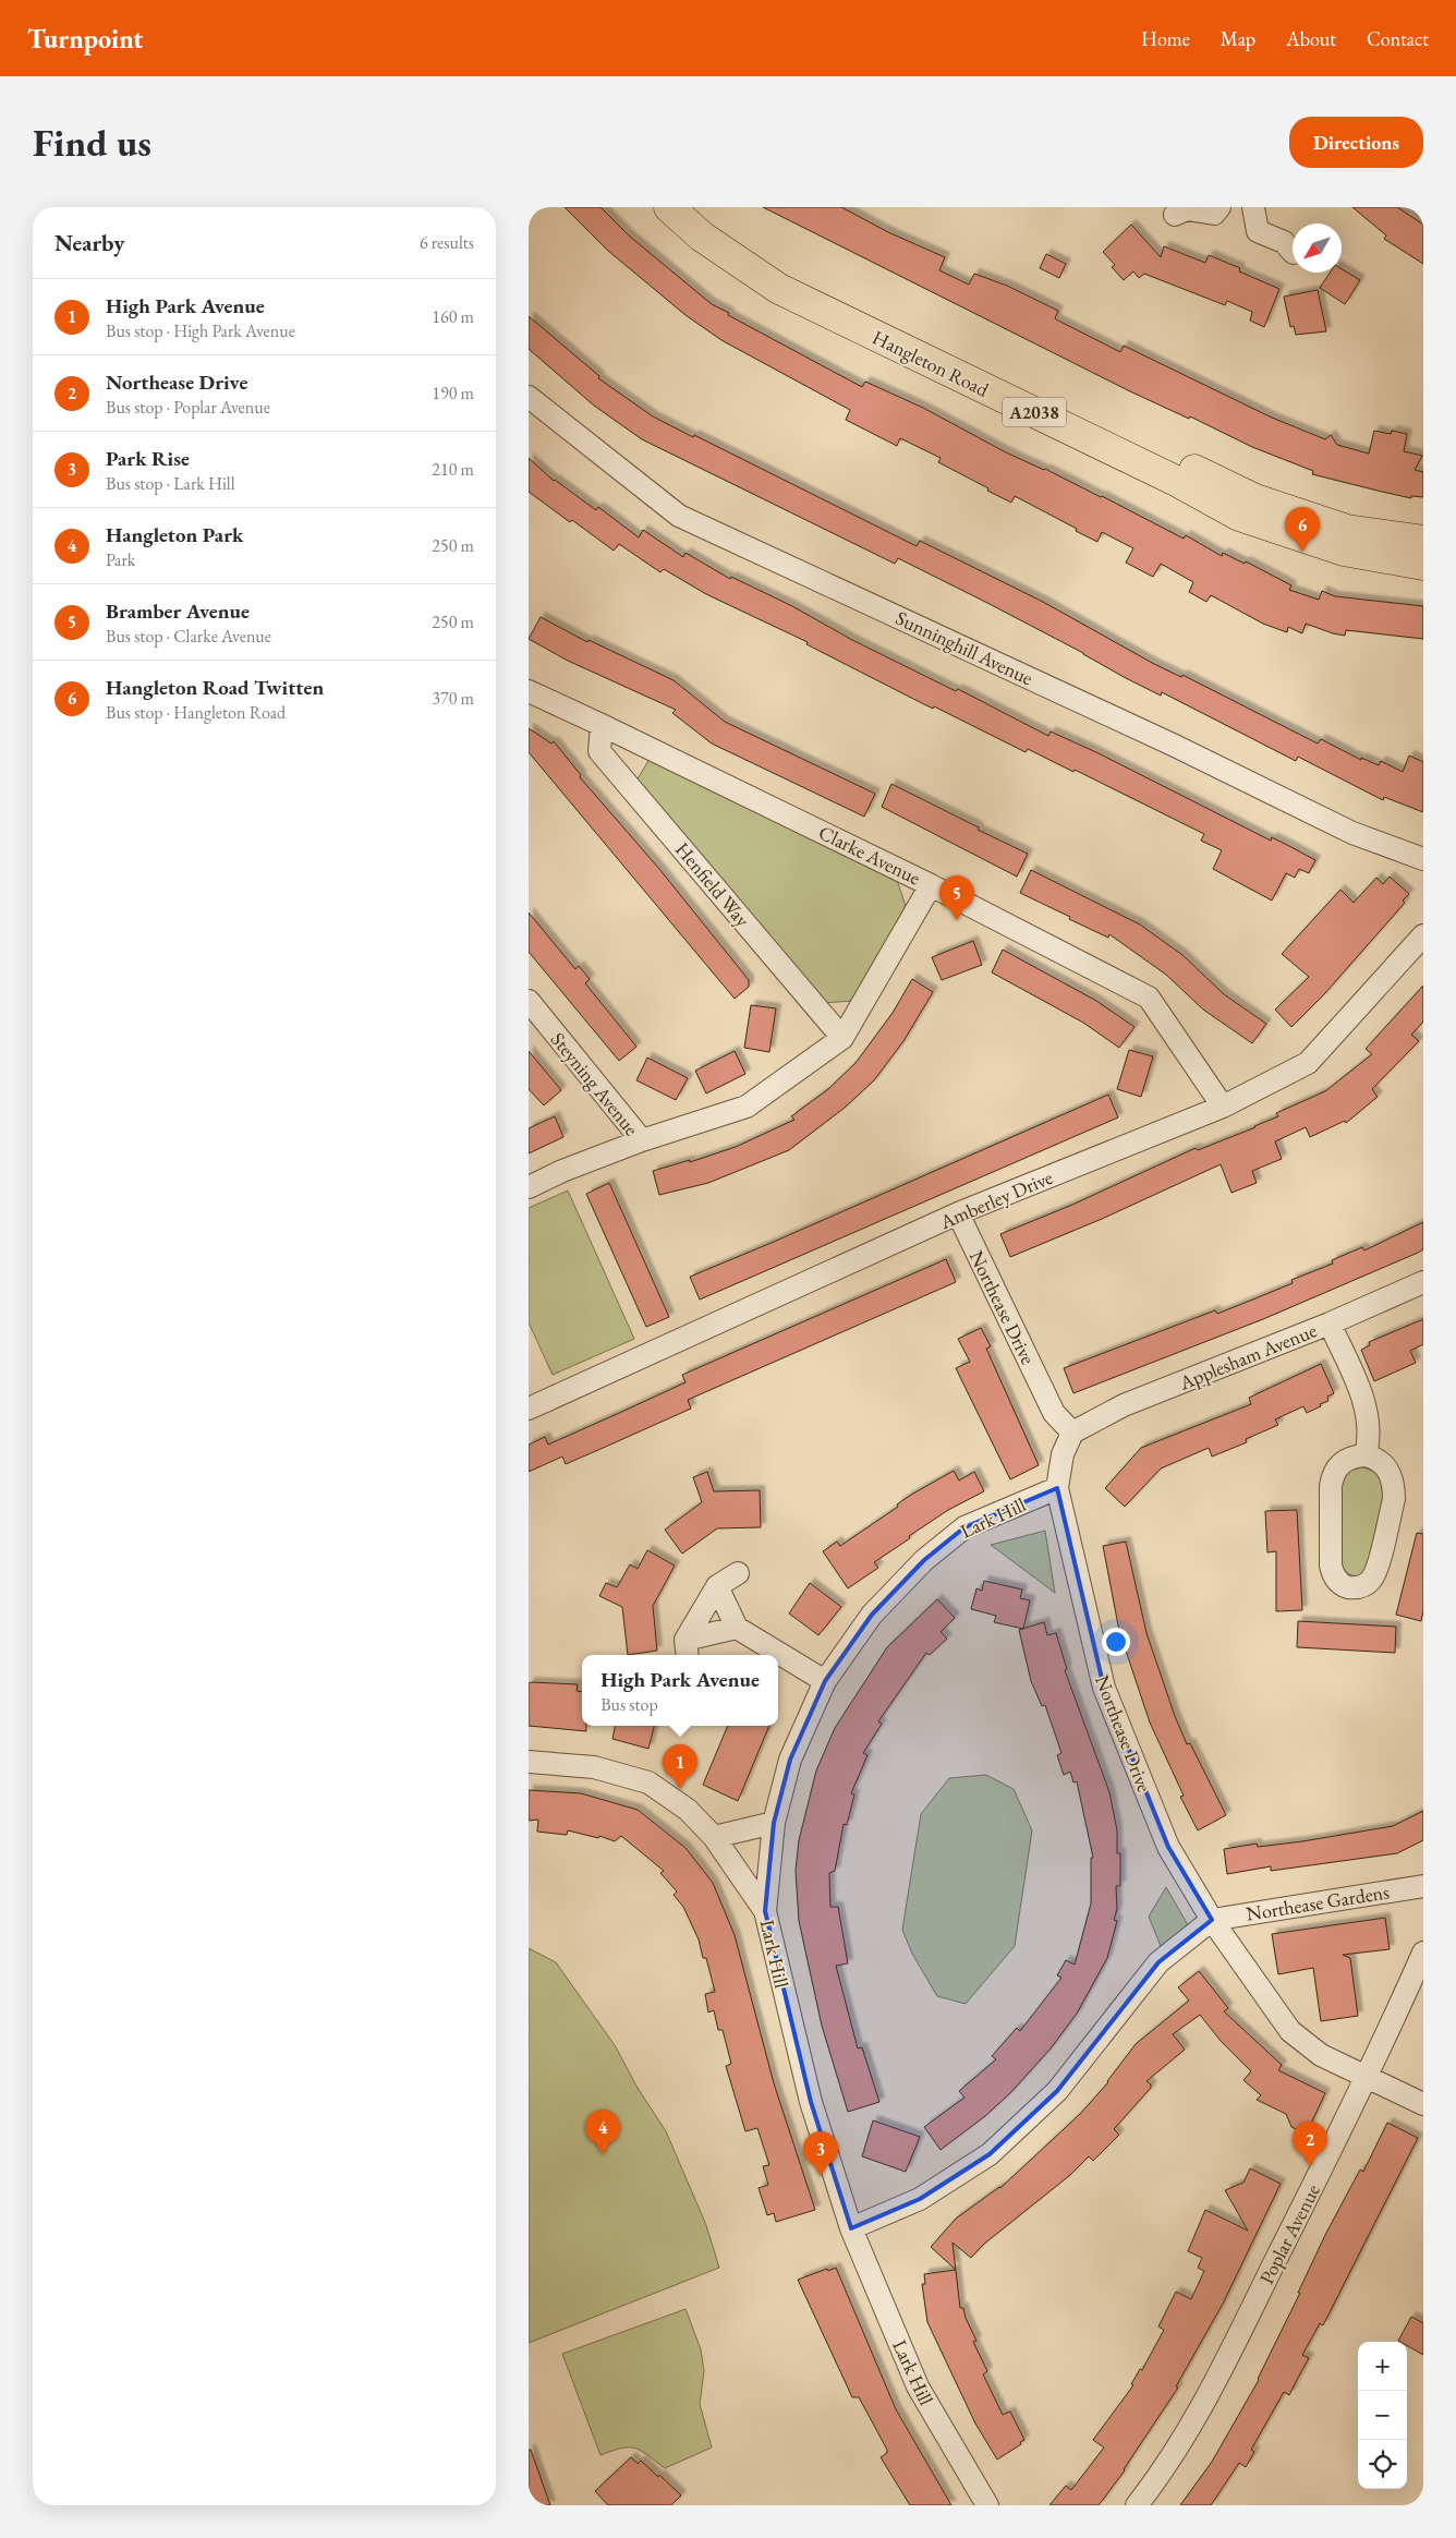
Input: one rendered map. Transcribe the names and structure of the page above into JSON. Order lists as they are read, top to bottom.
{
  "streets": {
    "main road": ["Hangleton Road", "A2038"],
    "street": [
      "Sunninghill Avenue",
      "Clarke Avenue",
      "Henfield Way",
      "Steyning Avenue",
      "Amberley Drive",
      "Northease Drive",
      "Applesham Avenue",
      "Lark Hill",
      "Northease Gardens",
      "Poplar Avenue"
    ]
  },
  "crossings": [
    ["Clarke Avenue", "Henfield Way"],
    ["Clarke Avenue", "Amberley Drive"],
    ["Amberley Drive", "Northease Drive"],
    ["Northease Drive", "Applesham Avenue"],
    ["Northease Drive", "Lark Hill"],
    ["Northease Drive", "Northease Gardens"],
    ["Northease Drive", "Poplar Avenue"]
  ],
  "north": "bottom left",
  "page": {
    "header": "Turnpoint",
    "nav": [
      "Home",
      "Map",
      "About",
      "Contact"
    ],
    "buttons": "Directions",
    "title": "Find us",
    "heading": ["Nearby", "6 results"],
    "list": [
      {
        "mark": "1",
        "name": "High Park Avenue",
        "note": "Bus stop · High Park Avenue",
        "value": "160 m"
      },
      {
        "mark": "2",
        "name": "Northease Drive",
        "note": "Bus stop · Poplar Avenue",
        "value": "190 m"
      },
      {
        "mark": "3",
        "name": "Park Rise",
        "note": "Bus stop · Lark Hill",
        "value": "210 m"
      },
      {
        "mark": "4",
        "name": "Hangleton Park",
        "note": "Park",
        "value": "250 m"
      },
      {
        "mark": "5",
        "name": "Bramber Avenue",
        "note": "Bus stop · Clarke Avenue",
        "value": "250 m"
      },
      {
        "mark": "6",
        "name": "Hangleton Road Twitten",
        "note": "Bus stop · Hangleton Road",
        "value": "370 m"
      }
    ],
    "pins": [
      "6",
      "5",
      "1",
      "4",
      "2",
      "3"
    ],
    "popup": ["High Park Avenue", "Bus stop"],
    "map_buttons": ["+", "−"]
  }
}
